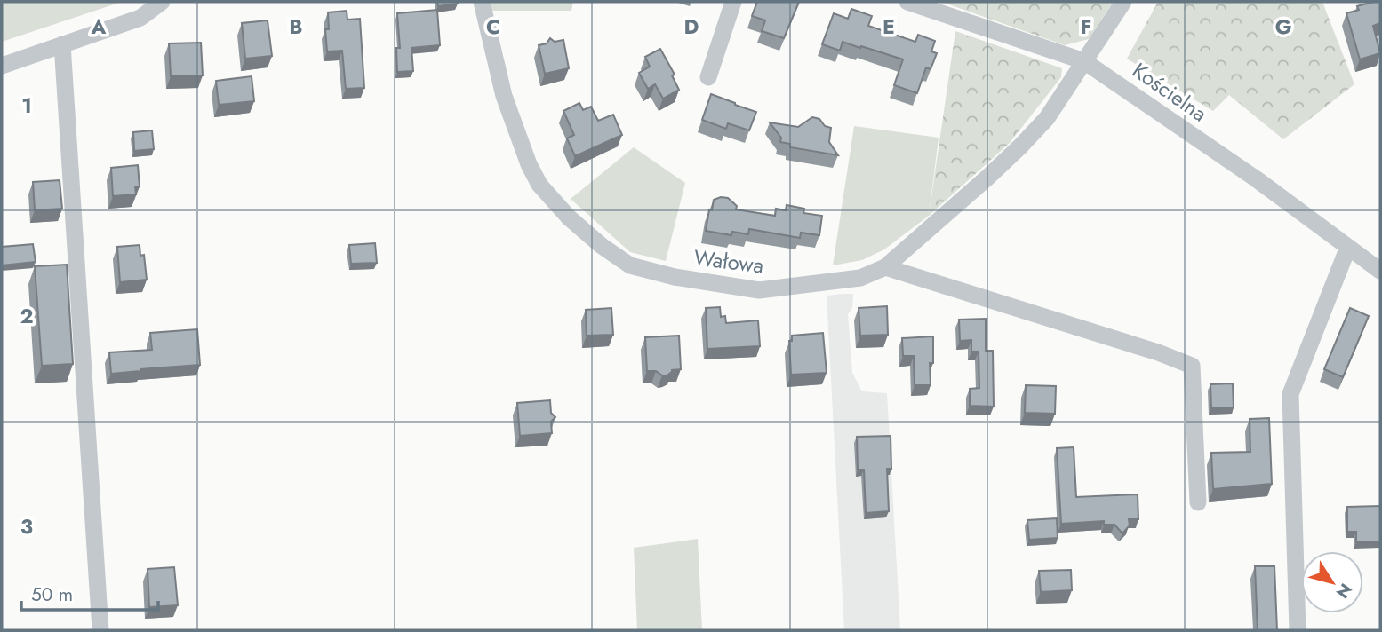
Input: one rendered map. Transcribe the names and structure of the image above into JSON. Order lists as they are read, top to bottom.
{
  "streets": {
    "street": ["Kościelna", "Wałowa"]
  },
  "crossings": [
    ["Kościelna", "Wałowa"]
  ],
  "scale_bar": "50 m",
  "north": "bottom right",
  "grid": {
    "columns": [
      "A",
      "B",
      "C",
      "D",
      "E",
      "F",
      "G"
    ],
    "rows": ["1", "2", "3"]
  }
}
